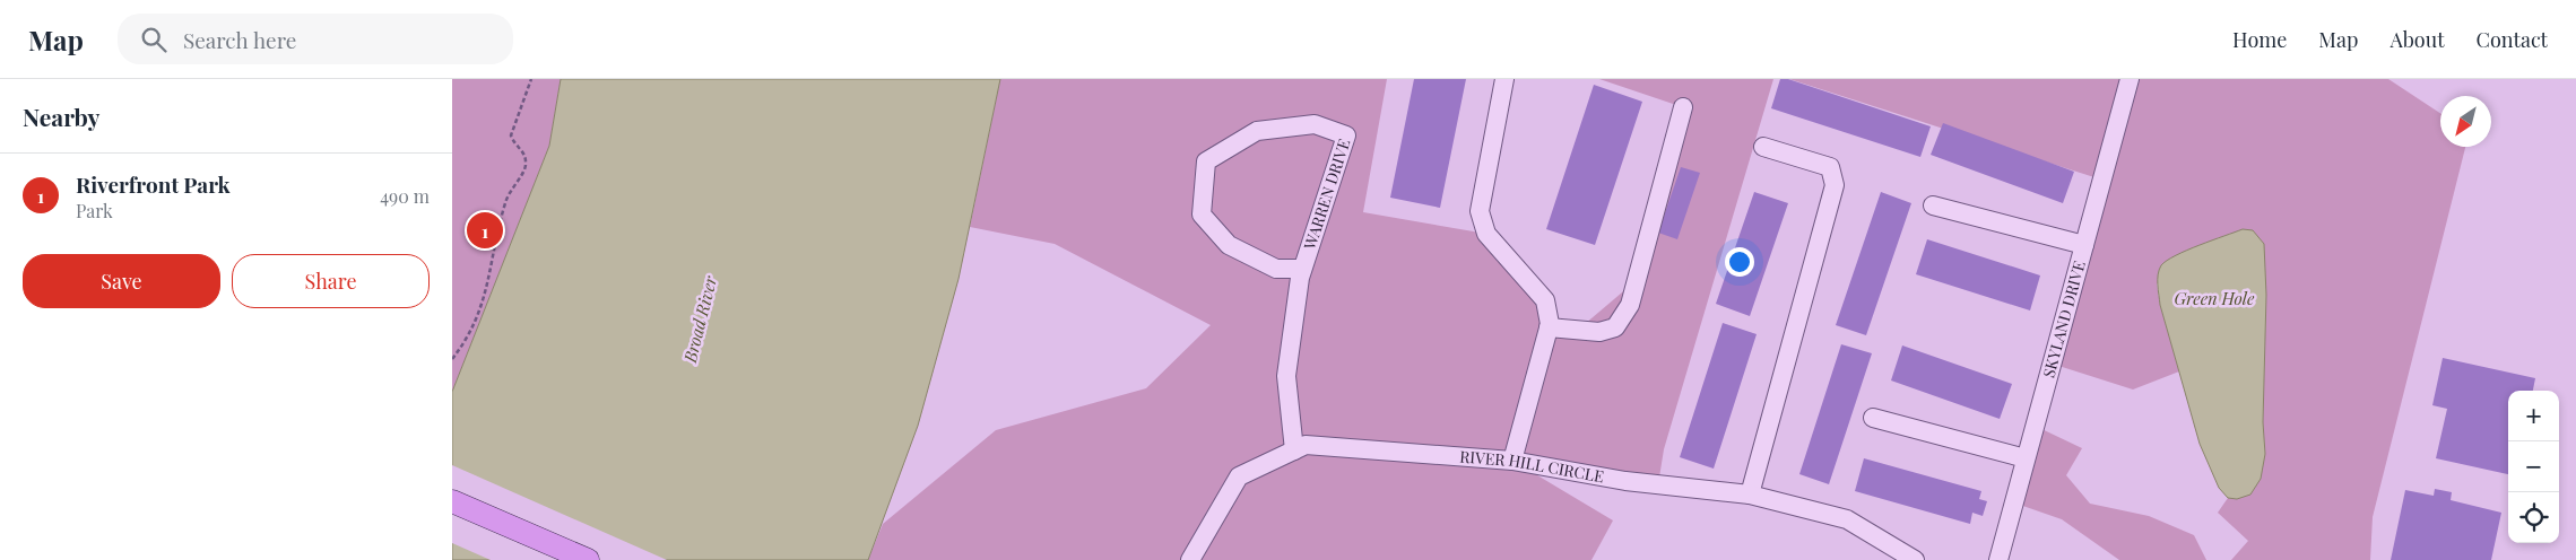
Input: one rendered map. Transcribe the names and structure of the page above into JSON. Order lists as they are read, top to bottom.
{
  "streets": {
    "street": ["WARREN DRIVE", "SKYLAND DRIVE", "RIVER HILL CIRCLE"]
  },
  "crossings": [
    ["WARREN DRIVE", "RIVER HILL CIRCLE"]
  ],
  "water": ["Green Hole", "Broad River"],
  "north": "bottom left",
  "page": {
    "header": "Map",
    "search": "Search here",
    "nav": [
      "Home",
      "Map",
      "About",
      "Contact"
    ],
    "heading": "Nearby",
    "list": [
      {
        "mark": "1",
        "name": "Riverfront Park",
        "note": "Park",
        "value": "490 m"
      }
    ],
    "pins": "1",
    "buttons": ["Save", "Share"],
    "map_buttons": ["+", "−"]
  }
}
